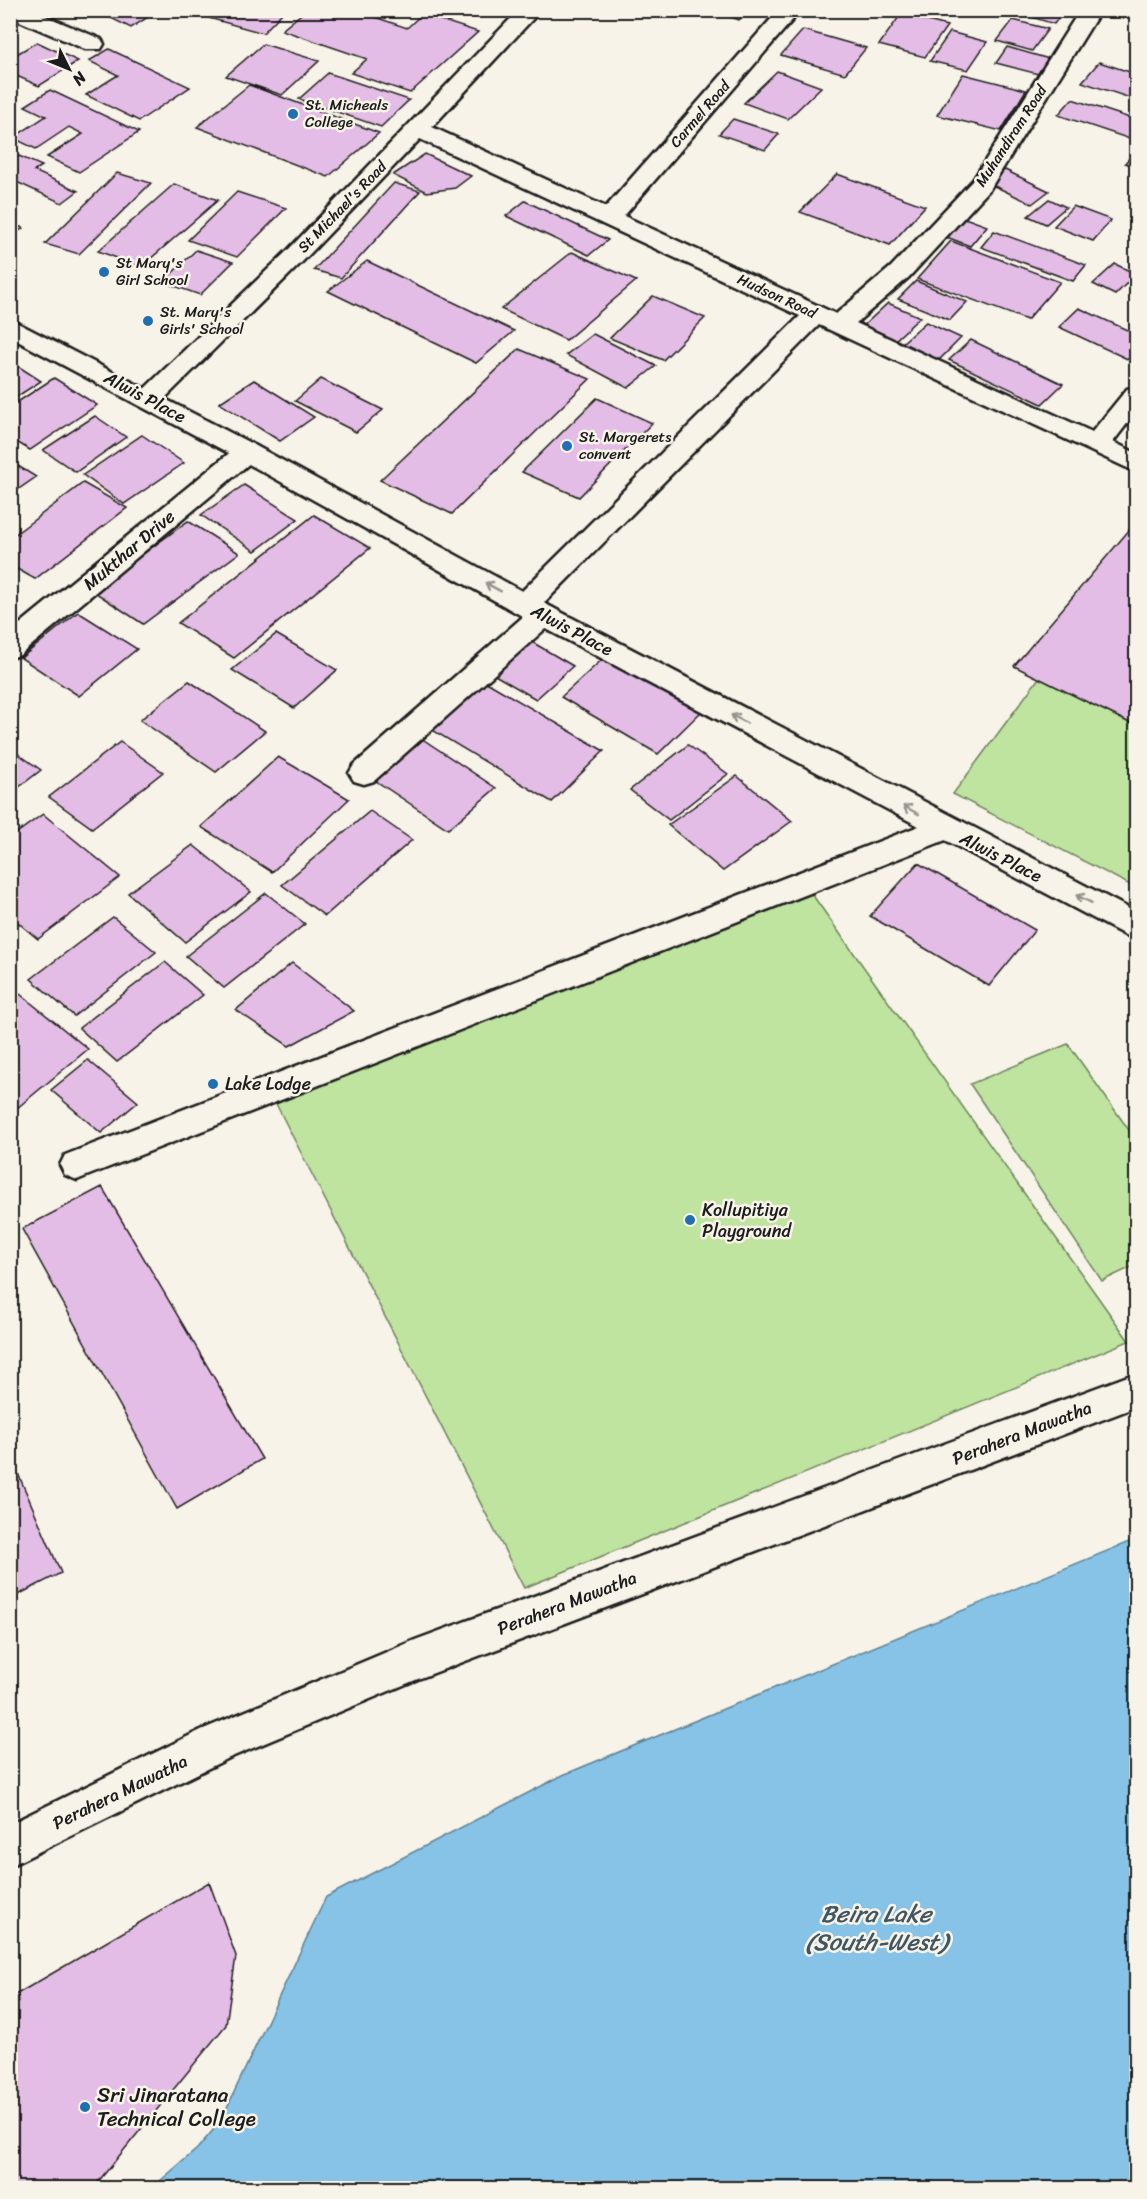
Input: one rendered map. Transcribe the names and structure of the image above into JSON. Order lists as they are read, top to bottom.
{
  "streets": {
    "street": [
      "Carmel Road",
      "Muhandiram Road",
      "St Michael's Road",
      "Hudson Road",
      "Alwis Place",
      "Mukthar Drive",
      "Perahera Mawatha"
    ]
  },
  "crossings": [
    ["Carmel Road", "Hudson Road"],
    ["Muhandiram Road", "Hudson Road"],
    ["Muhandiram Road", "Alwis Place"],
    ["St Michael's Road", "Hudson Road"],
    ["St Michael's Road", "Alwis Place"],
    ["Alwis Place", "Mukthar Drive"]
  ],
  "one_way": ["Alwis Place"],
  "water": ["Beira Lake (South-West)"],
  "places": [
    "St. Micheals College",
    "St Mary's Girl School",
    "St. Mary's Girls' School",
    "St. Margerets convent",
    "Lake Lodge",
    "Kollupitiya Playground",
    "Sri Jinaratana Technical College"
  ],
  "north": "bottom right"
}
